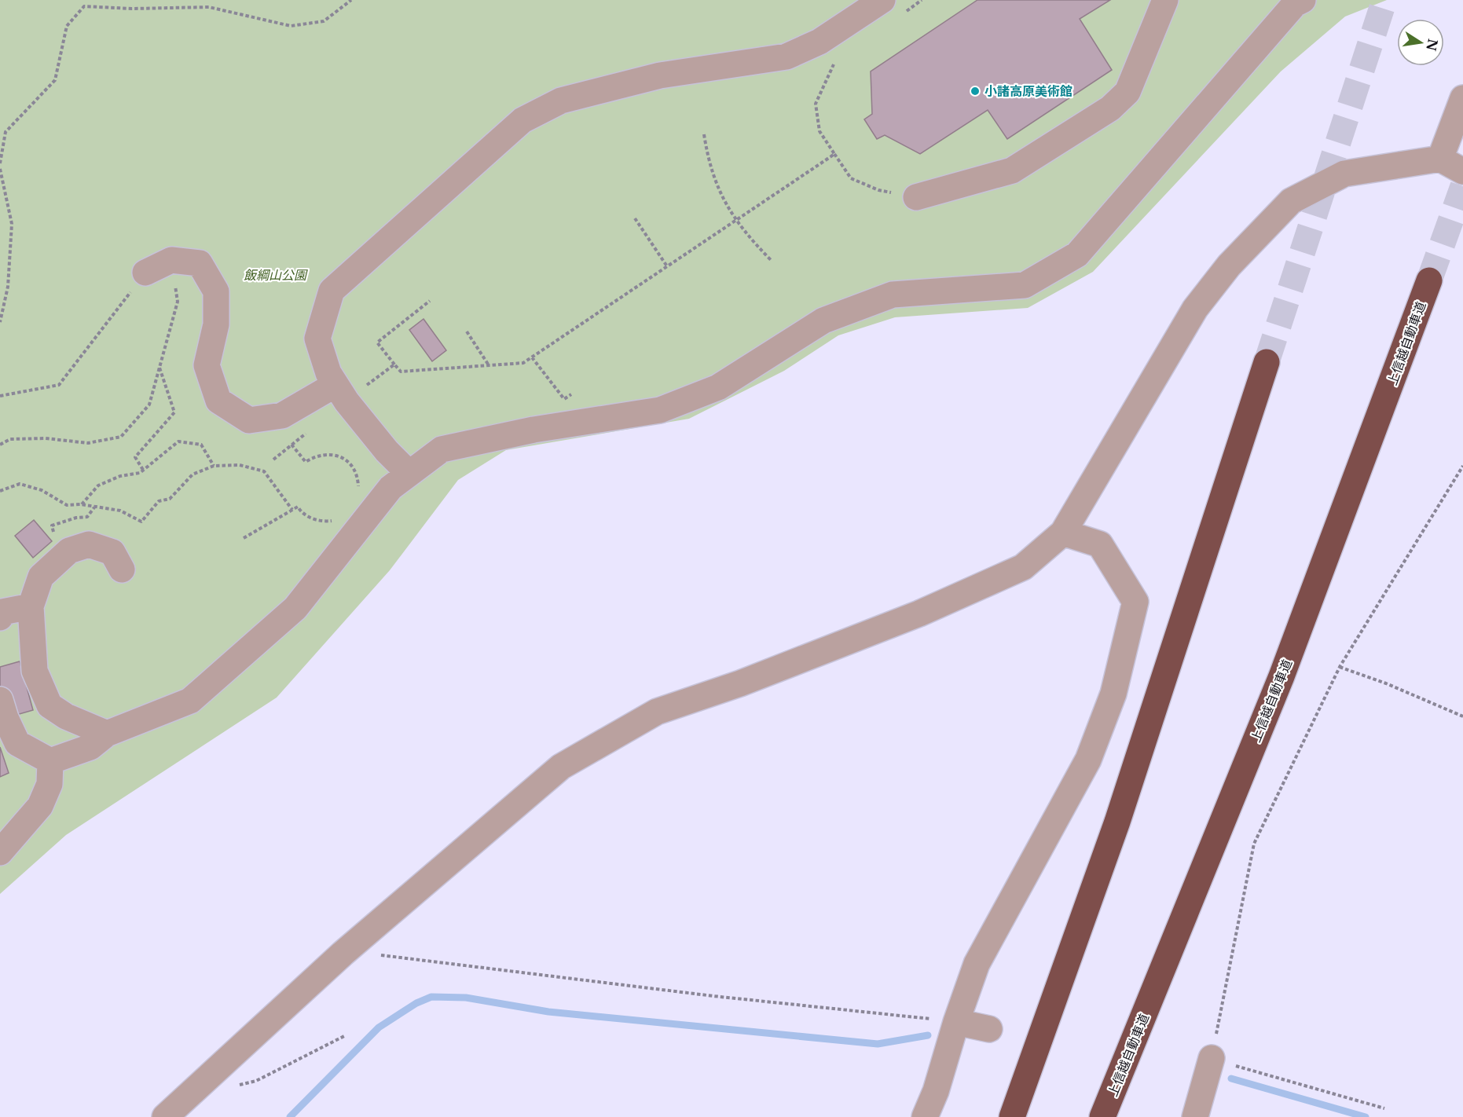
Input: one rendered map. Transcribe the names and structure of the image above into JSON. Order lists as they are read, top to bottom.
{
  "streets": {
    "highway": ["上信越自動車道"]
  },
  "parks": ["飯綱山公園"],
  "places": ["小諸高原美術館"],
  "north": "right"
}
